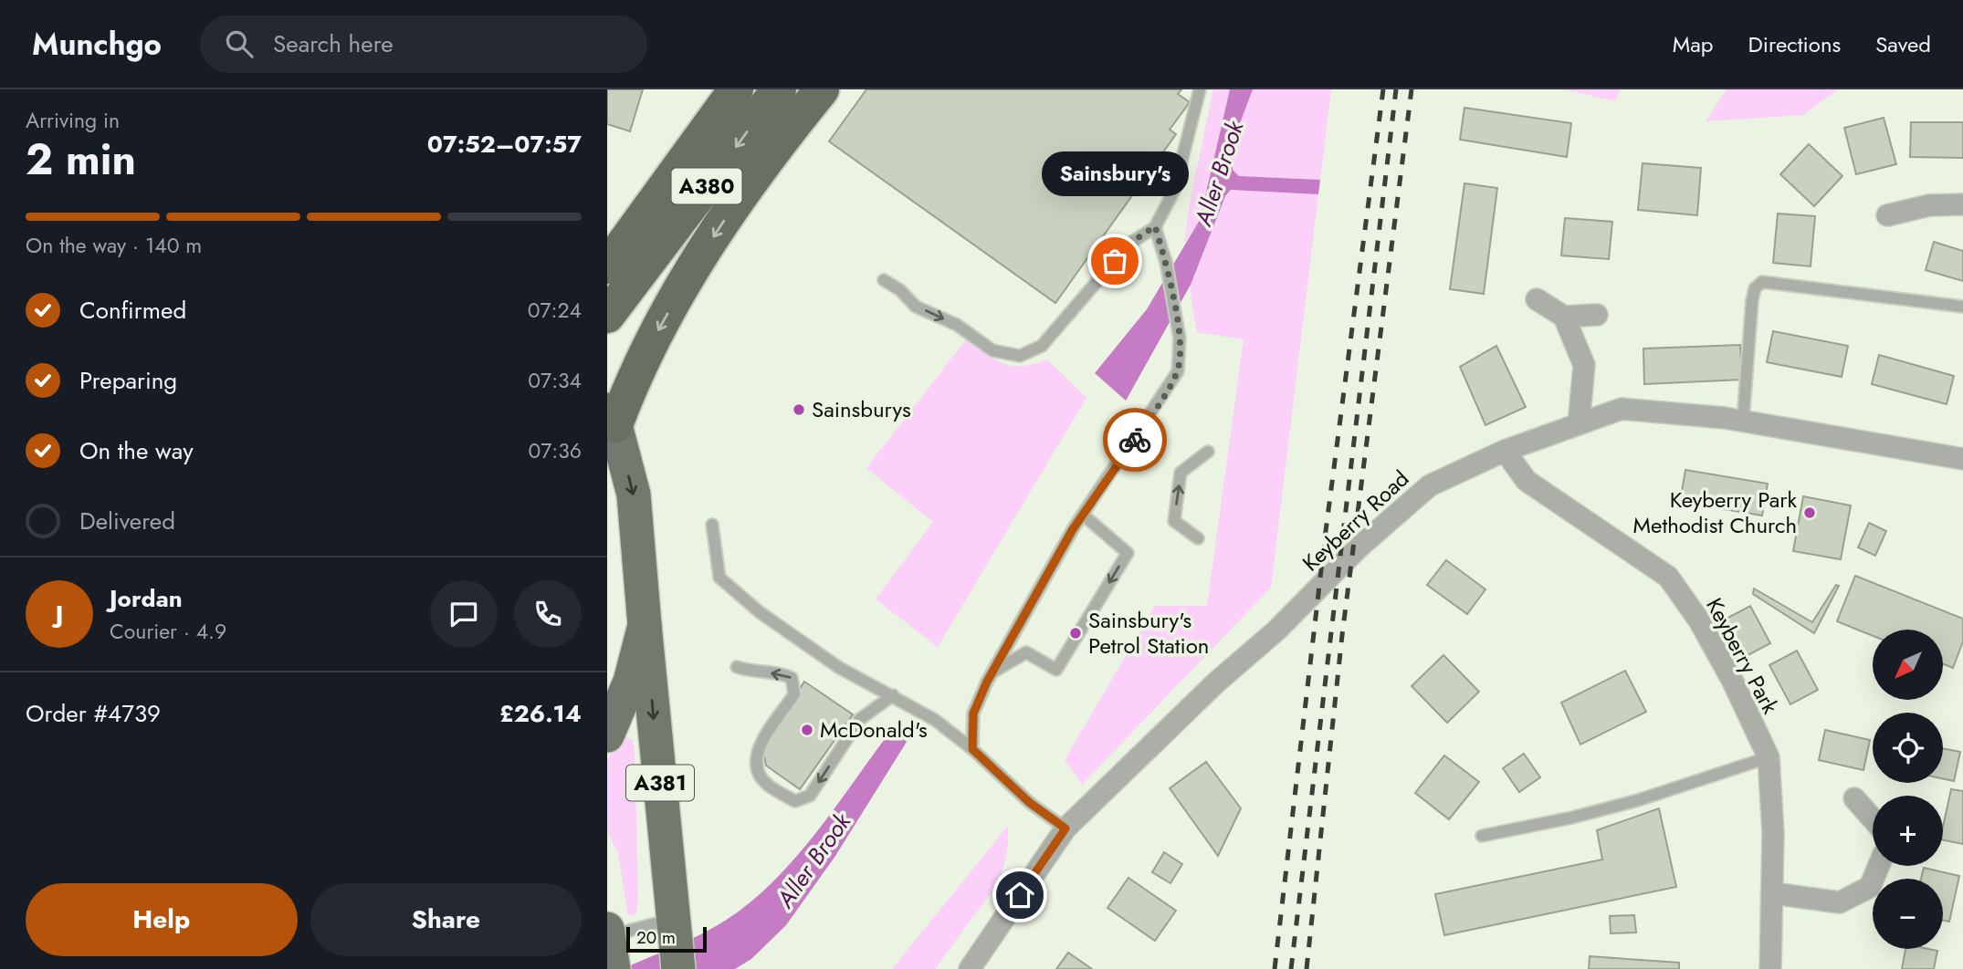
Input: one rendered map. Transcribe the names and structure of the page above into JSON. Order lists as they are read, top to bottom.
{
  "streets": {
    "highway": ["A380"],
    "main road": ["A381"],
    "street": ["Keyberry Road", "Keyberry Park"]
  },
  "crossings": [
    ["A380", "A381"],
    ["Keyberry Road", "Keyberry Park"]
  ],
  "water": ["Aller Brook"],
  "places": [
    "Sainsbury's",
    "Sainsburys",
    "Keyberry Park Methodist Church",
    "Sainsbury's Petrol Station",
    "McDonald's"
  ],
  "scale_bar": "20 m",
  "north": "bottom left",
  "page": {
    "header": "Munchgo",
    "search": "Search here",
    "nav": ["Map", "Directions", "Saved"],
    "heading": ["2 min", "Arriving in", "07:52–07:57"],
    "panel": [
      "Jordan",
      "Courier · 4.9",
      "Order #4739",
      "£26.14"
    ],
    "bubble": "Sainsbury's",
    "bar": "On the way · 140 m",
    "list": [
      ["Confirmed", "07:24"],
      ["Preparing", "07:34"],
      ["On the way", "07:36"],
      "Delivered"
    ],
    "round": "J",
    "map_buttons": ["+", "−"],
    "buttons": ["Help", "Share"],
    "scale": "20 m"
  }
}
